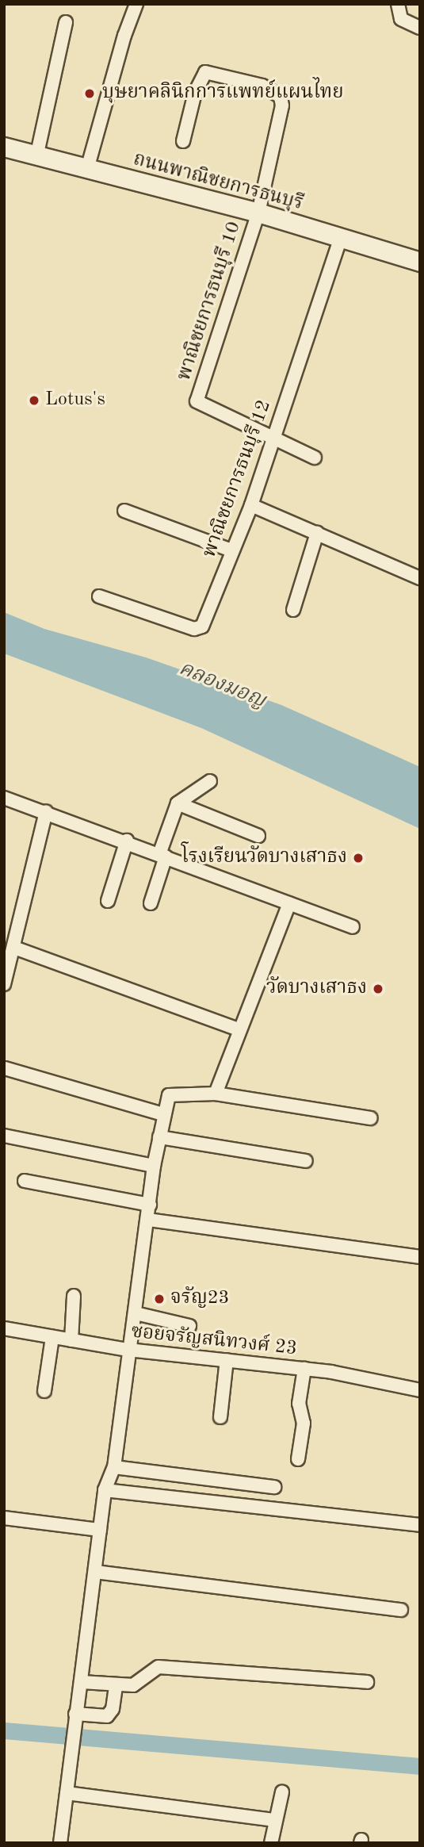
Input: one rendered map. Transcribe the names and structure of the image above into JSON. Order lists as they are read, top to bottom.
{
  "streets": {
    "main road": ["ถนนพาณิชยการธนบุรี"],
    "street": ["พาณิชยการธนบุรี 10", "พาณิชยการธนบุรี 12", "ซอยจรัญสนิทวงศ์ 23"]
  },
  "crossings": [
    ["ถนนพาณิชยการธนบุรี", "พาณิชยการธนบุรี 10"],
    ["ถนนพาณิชยการธนบุรี", "พาณิชยการธนบุรี 12"],
    ["พาณิชยการธนบุรี 10", "พาณิชยการธนบุรี 12"]
  ],
  "water": ["คลองมอญ"],
  "places": [
    "บุษยาคลินิกการแพทย์แผนไทย",
    "Lotus's",
    "โรงเรียนวัดบางเสาธง",
    "วัดบางเสาธง",
    "จรัญ23"
  ]
}
